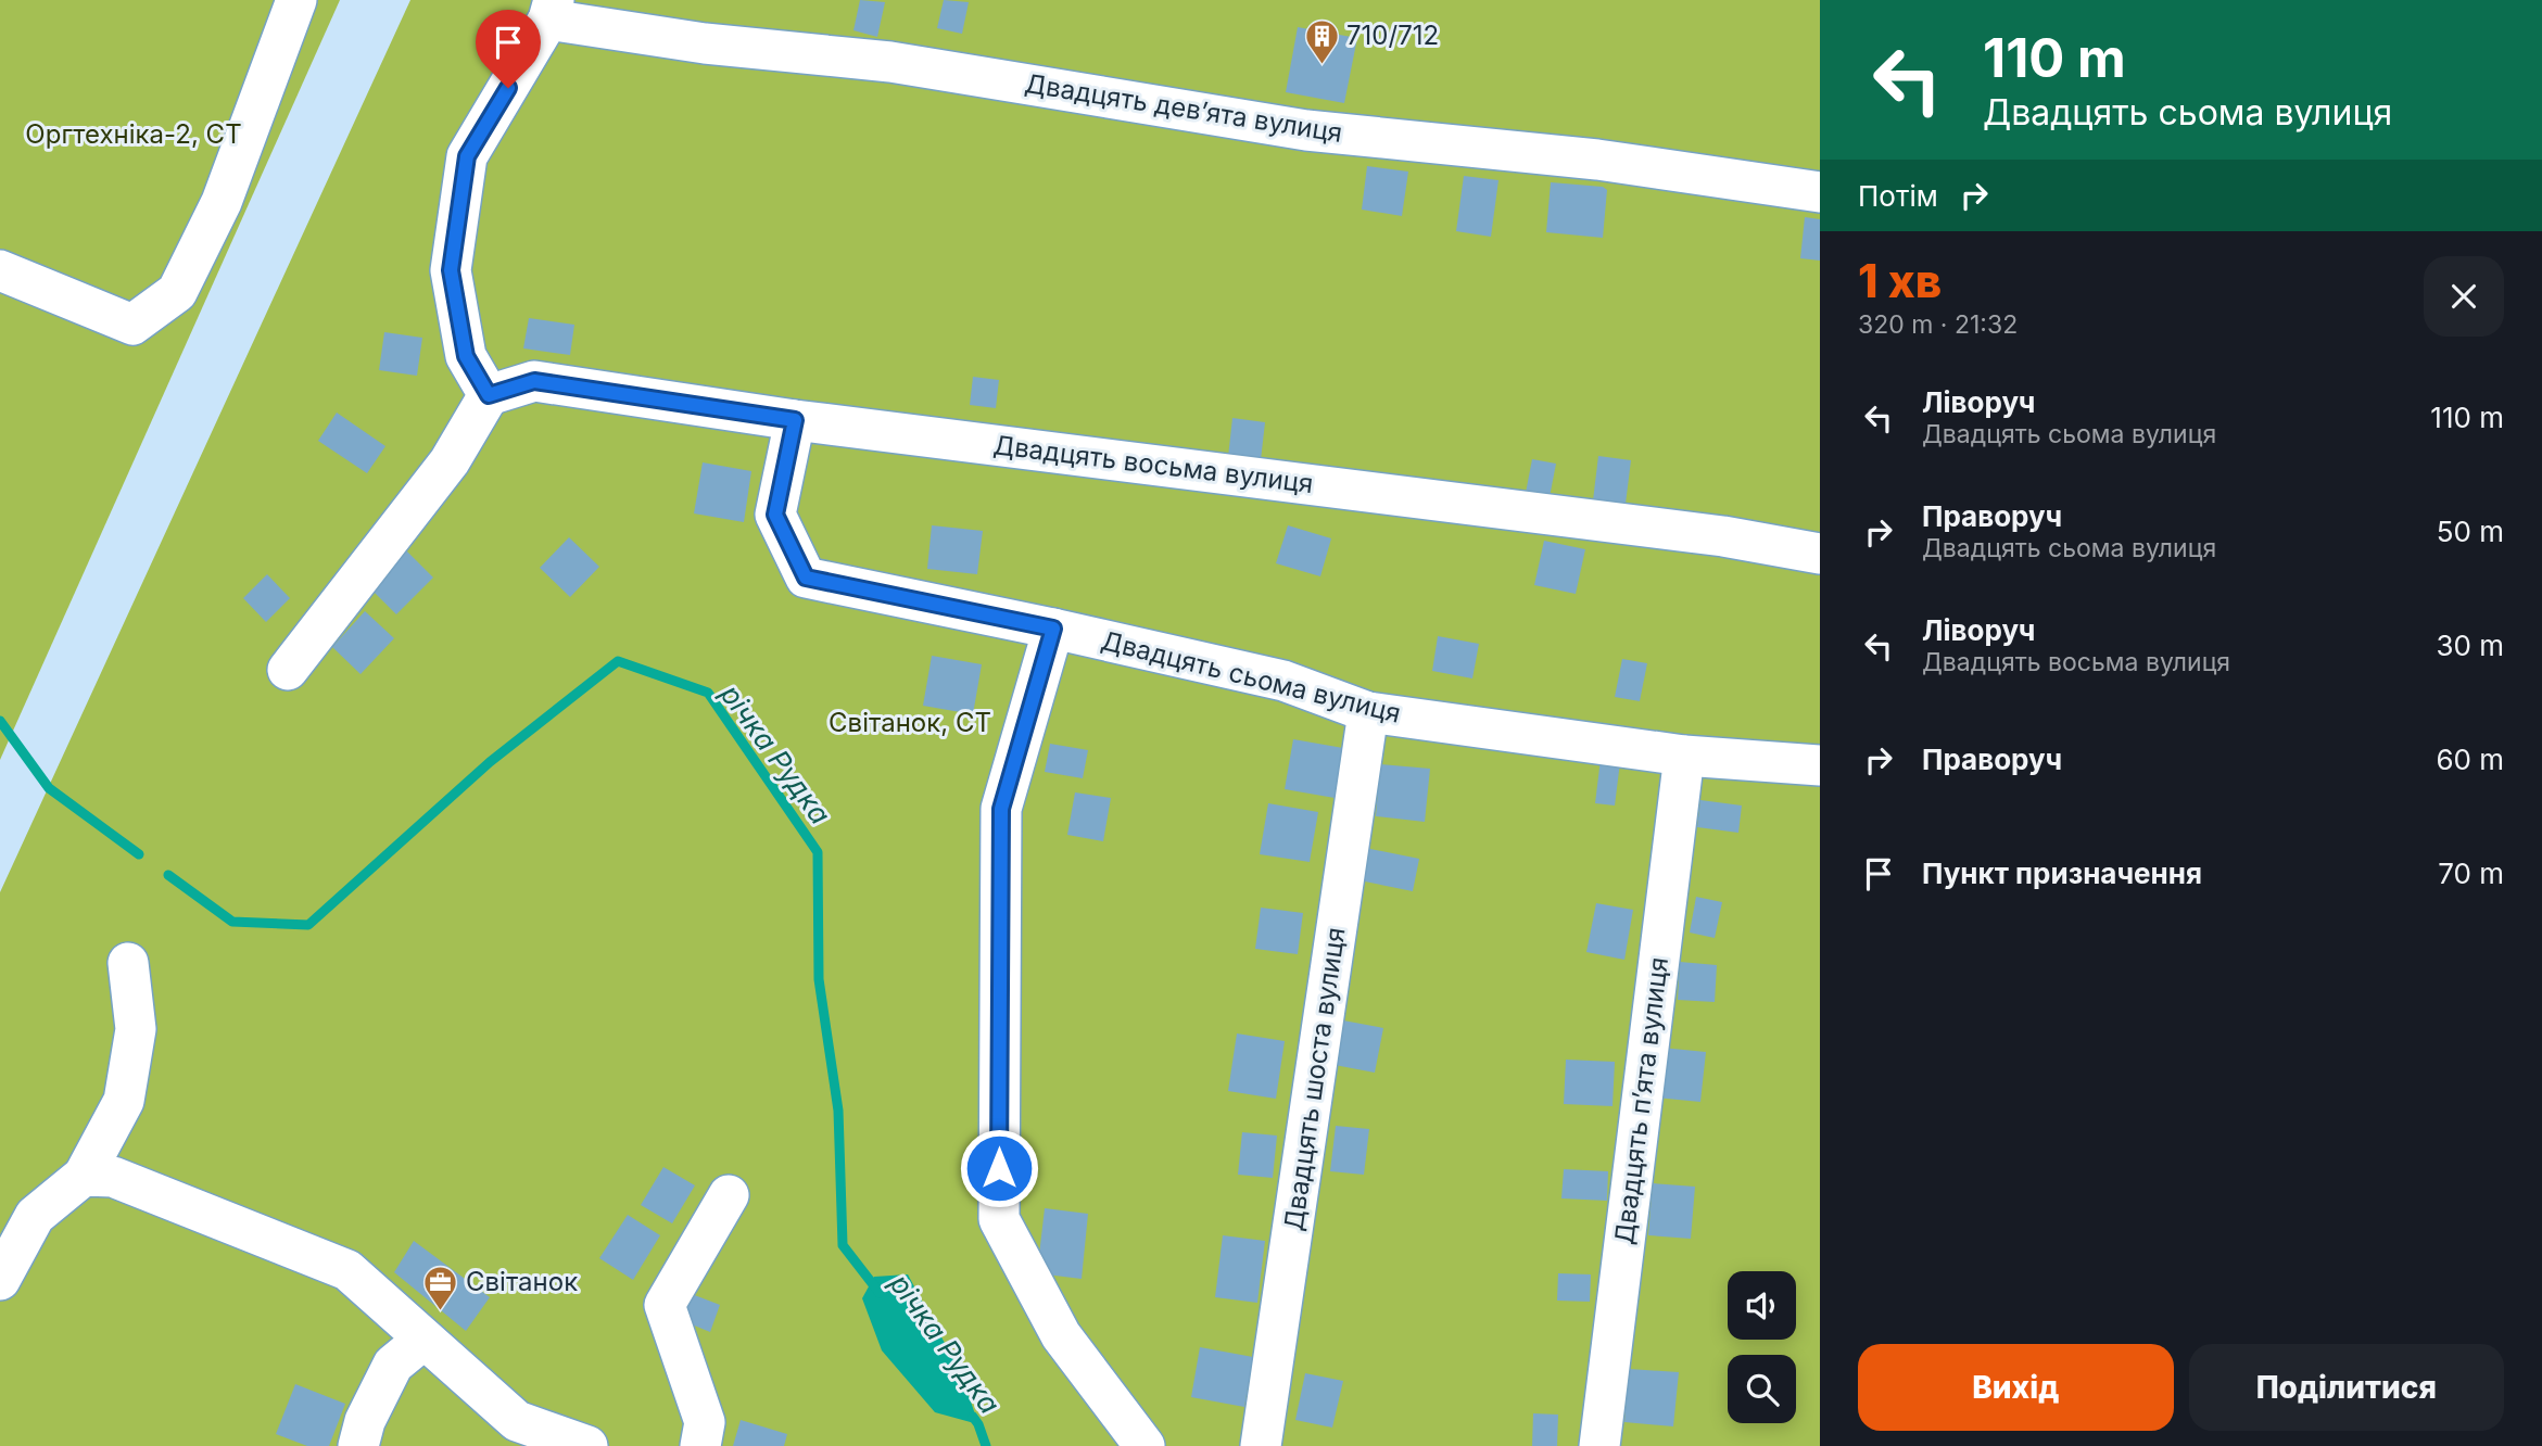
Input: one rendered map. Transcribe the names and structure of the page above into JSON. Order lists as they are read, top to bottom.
{
  "streets": {
    "street": [
      "Двадцять дев’ята вулиця",
      "Двадцять восьма вулиця",
      "Двадцять сьома вулиця",
      "Двадцять шоста вулиця",
      "Двадцять п’ята вулиця"
    ]
  },
  "crossings": [
    ["Двадцять восьма вулиця", "Двадцять сьома вулиця"],
    ["Двадцять сьома вулиця", "Двадцять шоста вулиця"],
    ["Двадцять сьома вулиця", "Двадцять п’ята вулиця"]
  ],
  "water": ["річка Рудка"],
  "parks": ["Оргтехніка-2, СТ", "Світанок, СТ"],
  "places": {
    "building": ["710/712"],
    "office": ["Світанок"]
  },
  "page": {
    "turn": ["110 m", "Двадцять сьома вулиця"],
    "then": "Потім",
    "heading": ["1 хв", "320 m · 21:32"],
    "list": [
      {
        "name": "Ліворуч",
        "note": "Двадцять сьома вулиця",
        "value": "110 m"
      },
      {
        "name": "Праворуч",
        "note": "Двадцять сьома вулиця",
        "value": "50 m"
      },
      {
        "name": "Ліворуч",
        "note": "Двадцять восьма вулиця",
        "value": "30 m"
      },
      {
        "name": "Праворуч",
        "value": "60 m"
      },
      {
        "name": "Пункт призначення",
        "value": "70 m"
      }
    ],
    "buttons": ["Вихід", "Поділитися"]
  }
}
